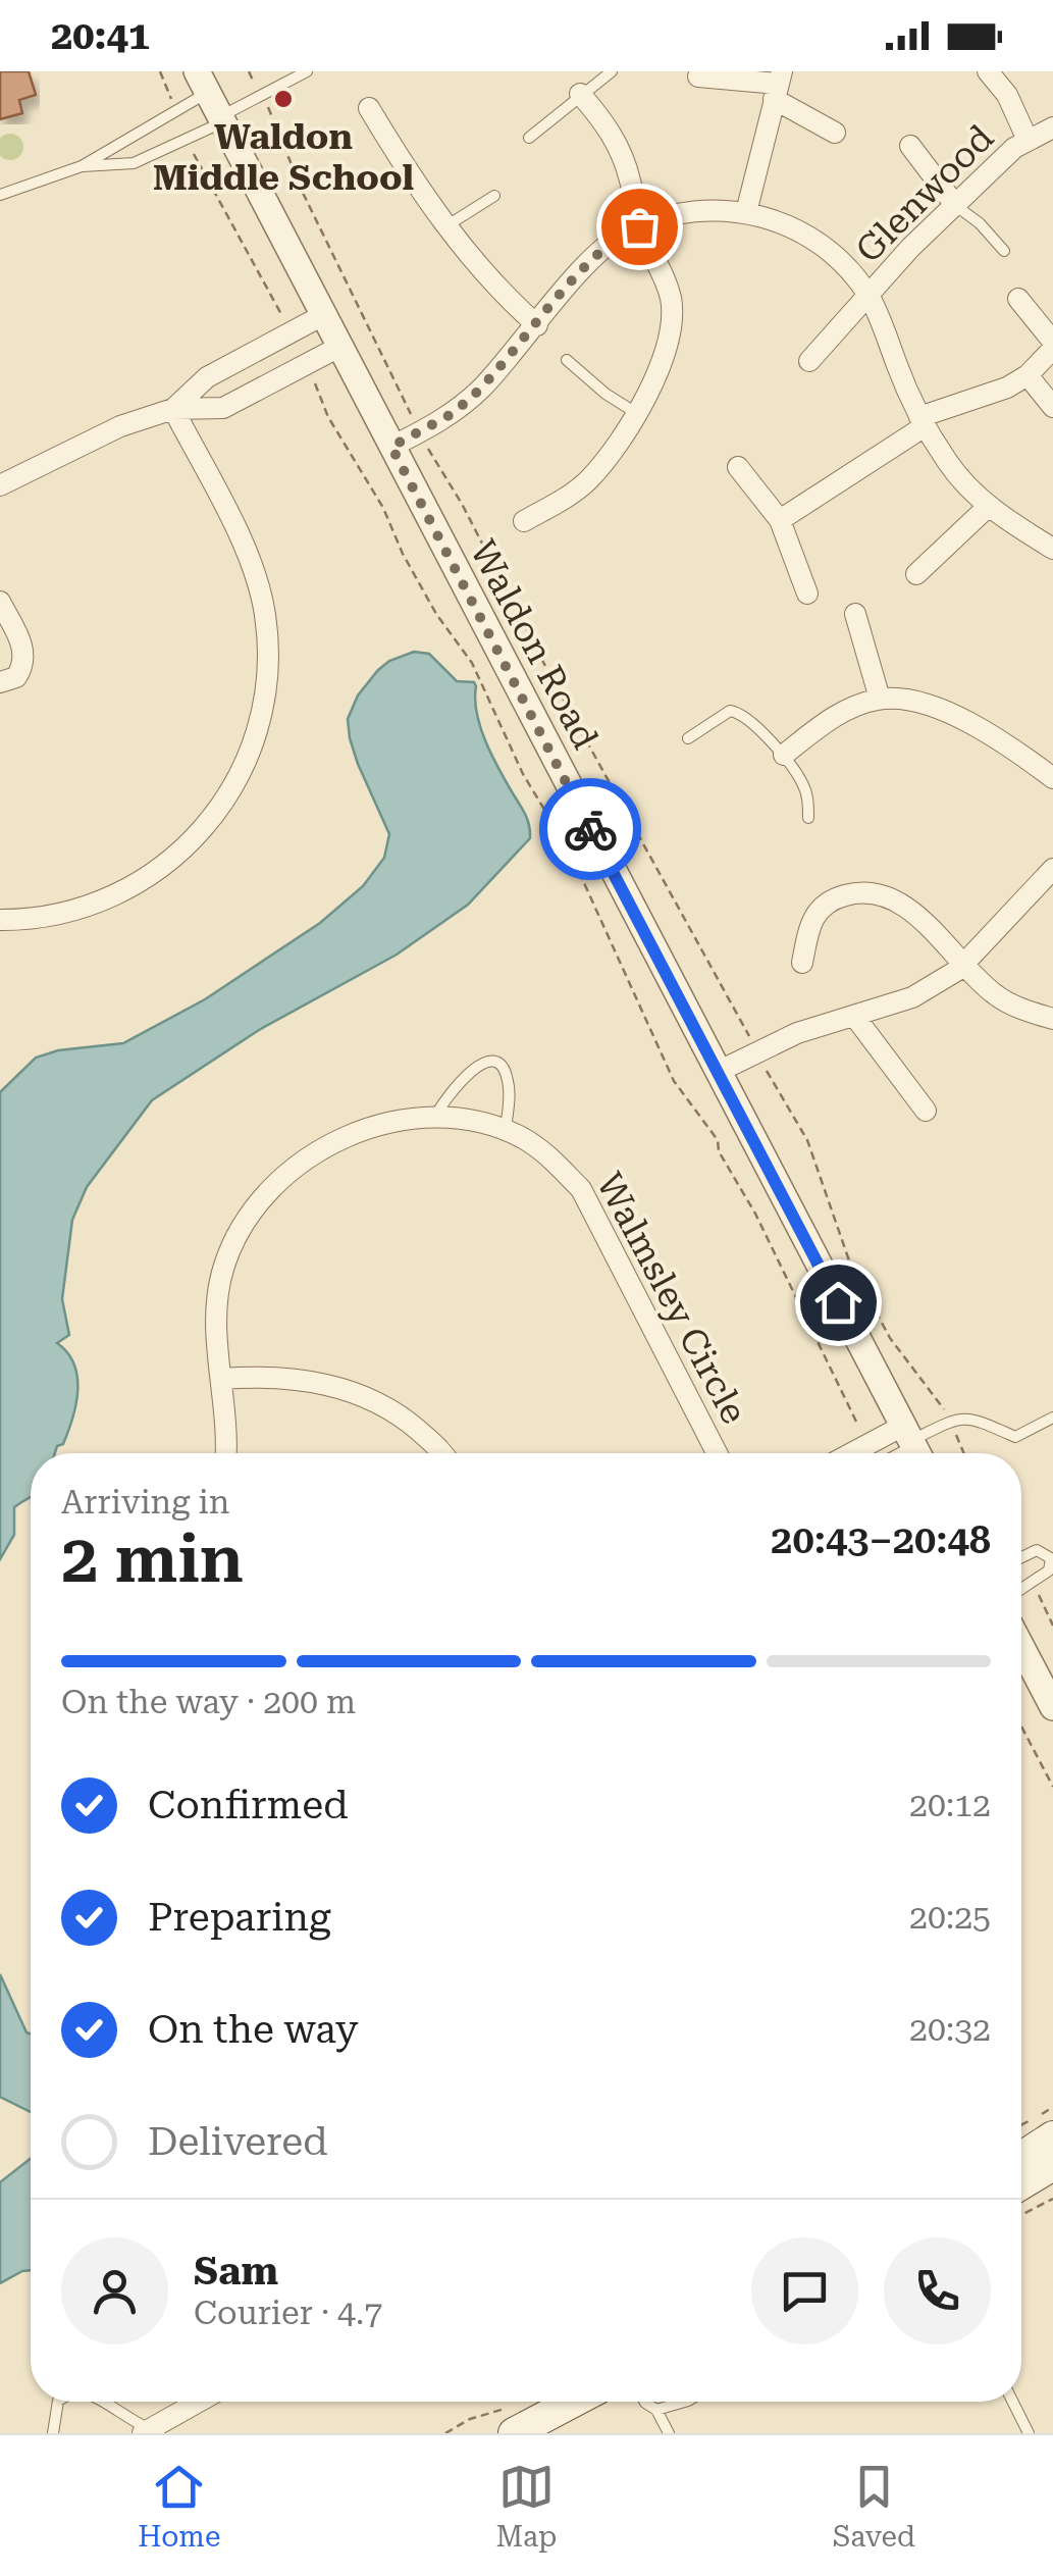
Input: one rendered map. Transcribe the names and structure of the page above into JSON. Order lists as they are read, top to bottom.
{
  "streets": {
    "street": ["Glenwood", "Waldon Road", "Walmsley Circle"]
  },
  "places": ["Waldon Middle School"],
  "page": {
    "status": "20:41",
    "heading": ["2 min", "Arriving in", "20:43–20:48"],
    "panel": ["Sam", "Courier · 4.7"],
    "bar": "On the way · 200 m",
    "list": [
      ["Confirmed", "20:12"],
      ["Preparing", "20:25"],
      ["On the way", "20:32"],
      "Delivered"
    ],
    "tabs": ["Home", "Map", "Saved"]
  }
}
